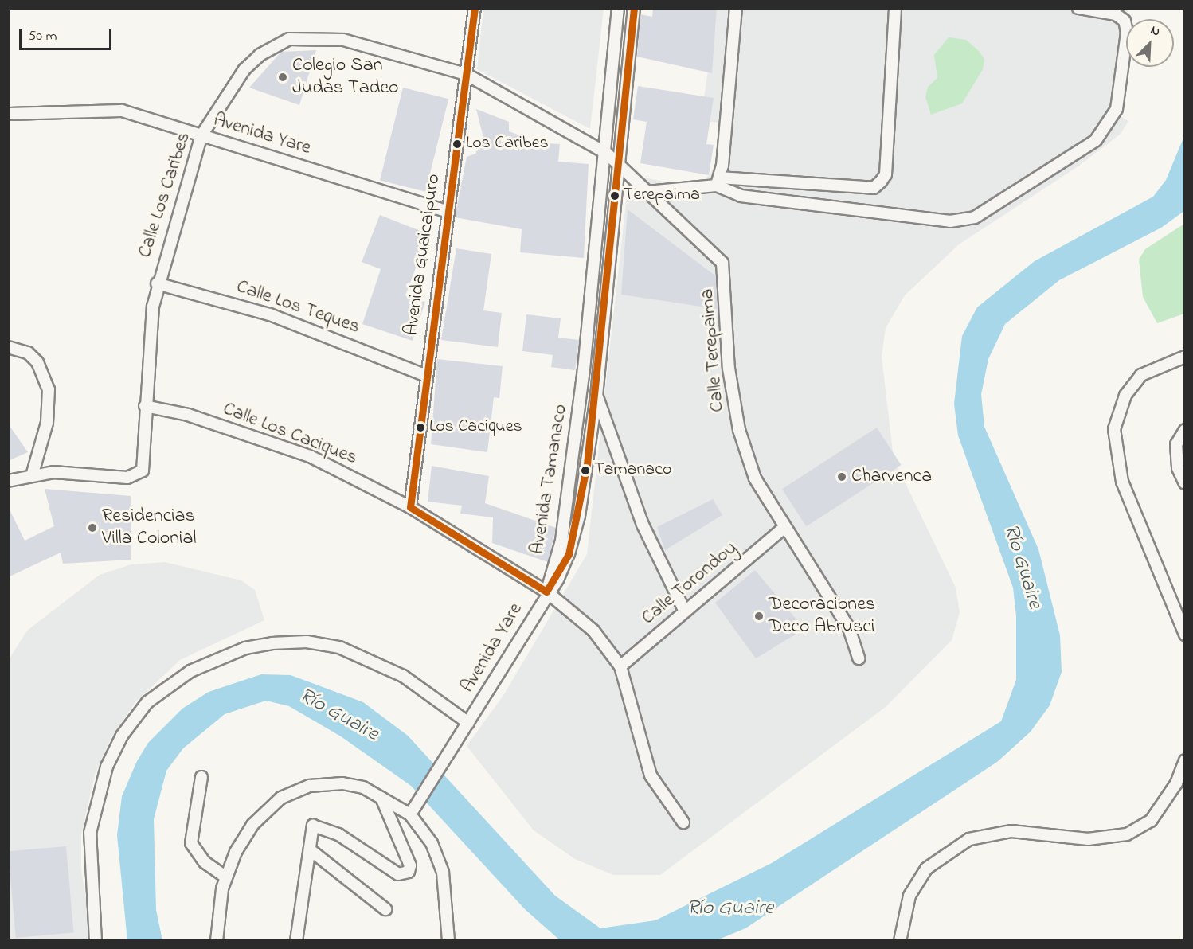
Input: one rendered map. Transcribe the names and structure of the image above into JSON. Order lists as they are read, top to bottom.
{
  "streets": {
    "street": [
      "Avenida Yare",
      "Calle Los Caribes",
      "Avenida Guaicaipuro",
      "Calle Los Teques",
      "Calle Terepaima",
      "Calle Los Caciques",
      "Avenida Tamanaco",
      "Calle Torondoy"
    ]
  },
  "crossings": [
    ["Avenida Yare", "Calle Los Caribes"],
    ["Avenida Yare", "Avenida Guaicaipuro"],
    ["Avenida Yare", "Calle Los Caciques"],
    ["Avenida Yare", "Avenida Tamanaco"],
    ["Calle Los Caribes", "Avenida Guaicaipuro"],
    ["Calle Los Caribes", "Calle Los Teques"],
    ["Calle Los Caribes", "Calle Terepaima"],
    ["Calle Los Caribes", "Calle Los Caciques"],
    ["Calle Los Caribes", "Avenida Tamanaco"],
    ["Avenida Guaicaipuro", "Calle Los Teques"],
    ["Avenida Guaicaipuro", "Calle Los Caciques"],
    ["Calle Terepaima", "Avenida Tamanaco"],
    ["Calle Terepaima", "Calle Torondoy"],
    ["Calle Los Caciques", "Avenida Tamanaco"],
    ["Calle Los Caciques", "Calle Torondoy"]
  ],
  "water": ["Río Guaire"],
  "places": [
    "Colegio San Judas Tadeo",
    "Los Caribes",
    "Terepaima",
    "Los Caciques",
    "Tamanaco",
    "Charvenca",
    "Residencias Villa Colonial",
    "Decoraciones Deco Abrusci"
  ],
  "scale_bar": "50 m",
  "north": "top right"
}
